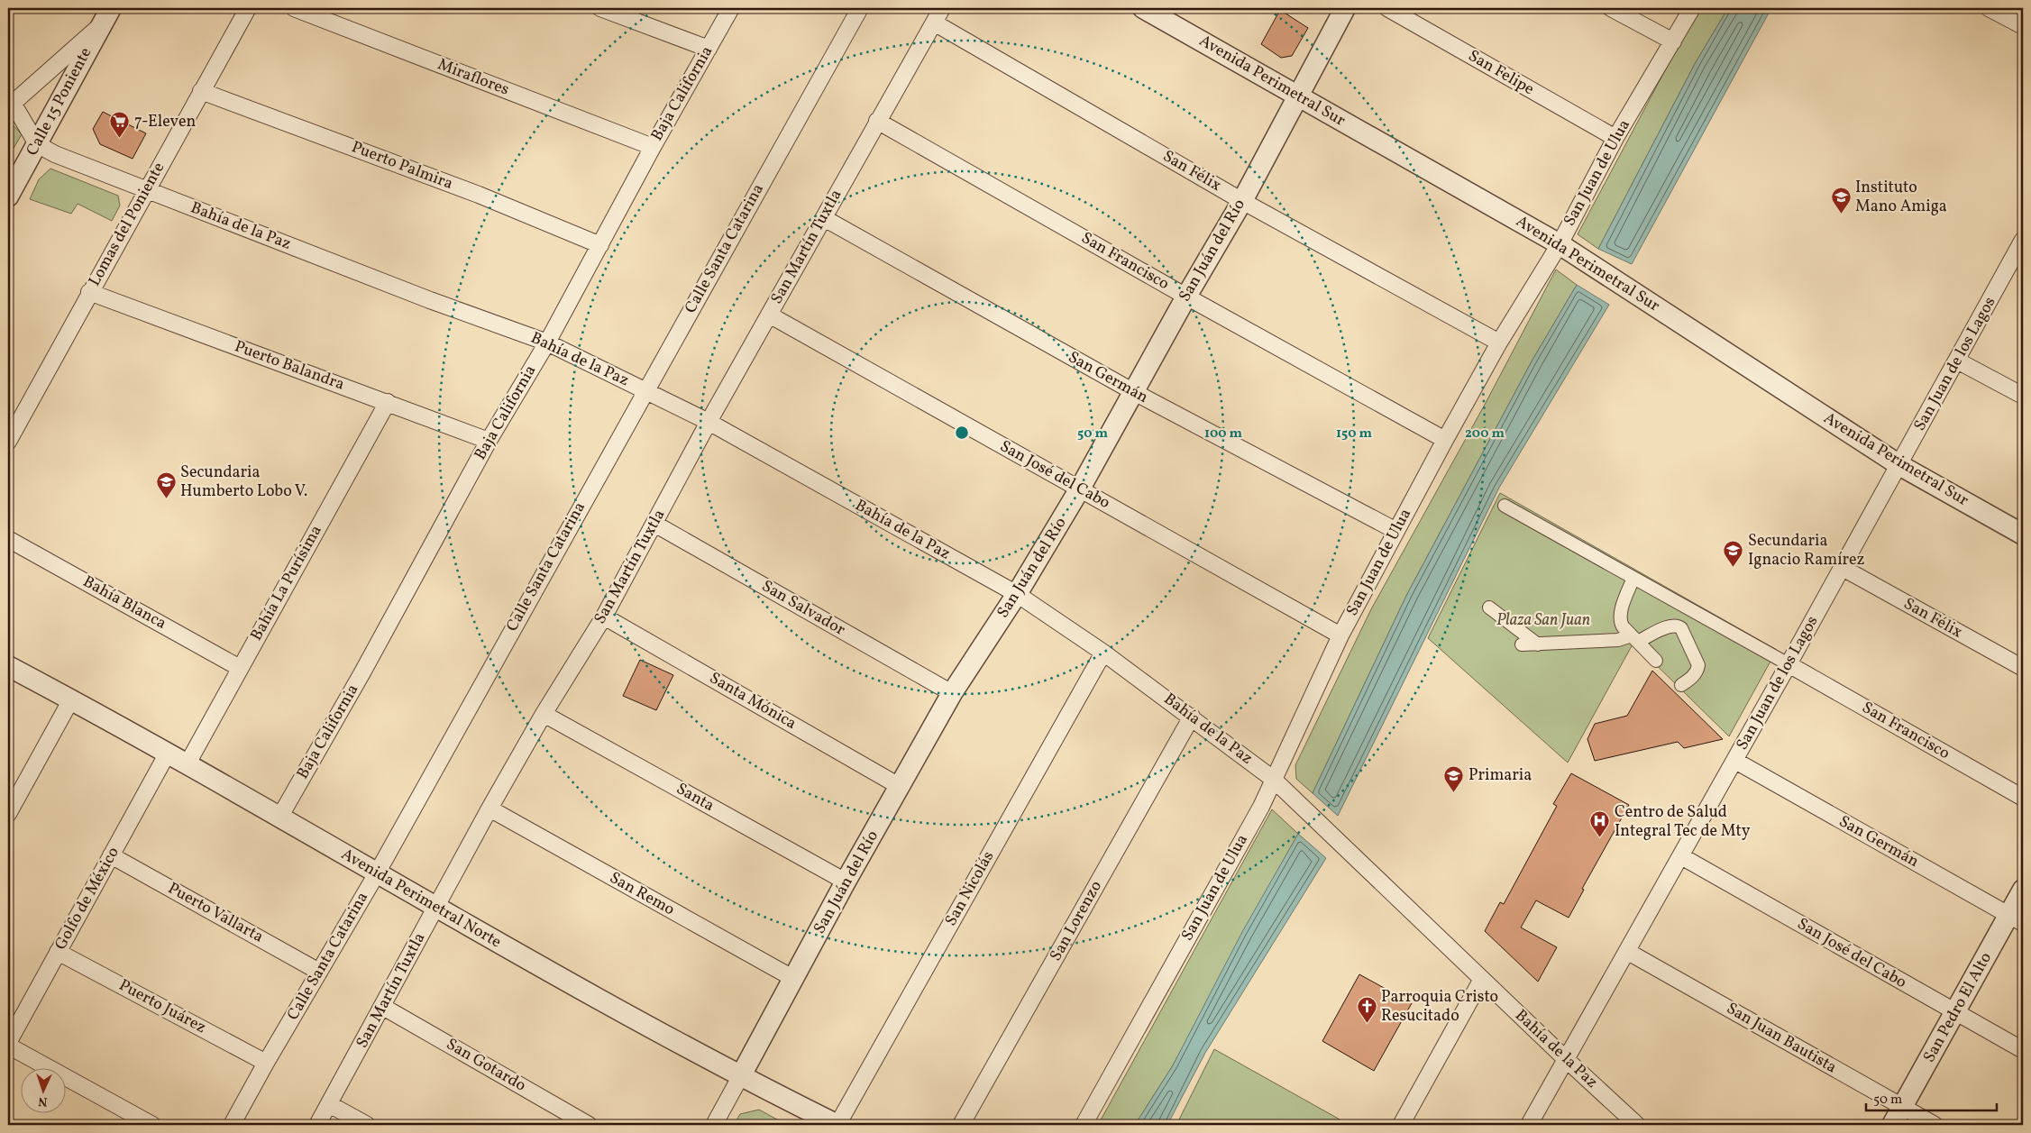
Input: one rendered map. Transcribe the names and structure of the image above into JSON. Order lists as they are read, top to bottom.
{
  "streets": {
    "street": [
      "San Felipe",
      "Miraflores",
      "Avenida Perimetral Sur",
      "Baja California",
      "Calle 15 Poniente",
      "Puerto Palmira",
      "San Félix",
      "San Juan de Ulua",
      "Lomas del Poniente",
      "Bahía de la Paz",
      "San Martín Tuxtla",
      "Calle Santa Catarina",
      "San Juán del Río",
      "San Francisco",
      "San Juan de los Lagos",
      "Puerto Balandra",
      "San Germán",
      "San José del Cabo",
      "Bahía La Purísima",
      "Bahía Blanca",
      "San Salvador",
      "Santa Mónica",
      "Santa",
      "San Nicolás",
      "San Remo",
      "Golfo de México",
      "Avenida Perimetral Norte",
      "Puerto Vallarta",
      "San Lorenzo",
      "Puerto Juárez",
      "San Pedro El Alto",
      "San Juan Bautista",
      "San Gotardo"
    ]
  },
  "crossings": [
    ["San Felipe", "San Juan de Ulua"],
    ["Miraflores", "Baja California"],
    ["Avenida Perimetral Sur", "San Juan de Ulua"],
    ["Avenida Perimetral Sur", "San Juán del Río"],
    ["Avenida Perimetral Sur", "San Juan de los Lagos"],
    ["Baja California", "Puerto Palmira"],
    ["Baja California", "Bahía de la Paz"],
    ["Baja California", "Puerto Balandra"],
    ["Baja California", "Avenida Perimetral Norte"],
    ["Calle 15 Poniente", "Bahía de la Paz"],
    ["Puerto Palmira", "Lomas del Poniente"],
    ["San Félix", "San Juan de Ulua"],
    ["San Félix", "San Martín Tuxtla"],
    ["San Félix", "San Juán del Río"],
    ["San Félix", "San Juan de los Lagos"],
    ["San Juan de Ulua", "Bahía de la Paz"],
    ["San Juan de Ulua", "San Francisco"],
    ["San Juan de Ulua", "San Germán"],
    ["San Juan de Ulua", "San José del Cabo"],
    ["Lomas del Poniente", "Bahía de la Paz"],
    ["Lomas del Poniente", "Puerto Balandra"],
    ["Bahía de la Paz", "San Martín Tuxtla"],
    ["Bahía de la Paz", "Calle Santa Catarina"],
    ["Bahía de la Paz", "San Juán del Río"],
    ["Bahía de la Paz", "San Juan de los Lagos"],
    ["Bahía de la Paz", "San Nicolás"],
    ["Bahía de la Paz", "San Lorenzo"],
    ["San Martín Tuxtla", "San Francisco"],
    ["San Martín Tuxtla", "San Germán"],
    ["San Martín Tuxtla", "San José del Cabo"],
    ["San Martín Tuxtla", "San Salvador"],
    ["San Martín Tuxtla", "Santa Mónica"],
    ["San Martín Tuxtla", "Santa"],
    ["San Martín Tuxtla", "San Remo"],
    ["San Martín Tuxtla", "Avenida Perimetral Norte"],
    ["San Martín Tuxtla", "San Gotardo"],
    ["Calle Santa Catarina", "Avenida Perimetral Norte"],
    ["Calle Santa Catarina", "Puerto Vallarta"],
    ["Calle Santa Catarina", "Puerto Juárez"],
    ["San Juán del Río", "San Francisco"],
    ["San Juán del Río", "San Germán"],
    ["San Juán del Río", "San José del Cabo"],
    ["San Juán del Río", "San Salvador"],
    ["San Juán del Río", "Santa Mónica"],
    ["San Juán del Río", "Santa"],
    ["San Juán del Río", "San Remo"],
    ["San Juán del Río", "Avenida Perimetral Norte"],
    ["San Francisco", "San Juan de los Lagos"],
    ["San Juan de los Lagos", "San Germán"],
    ["San Juan de los Lagos", "San José del Cabo"],
    ["San Juan de los Lagos", "San Juan Bautista"],
    ["Puerto Balandra", "Bahía La Purísima"],
    ["San Germán", "San Pedro El Alto"],
    ["San José del Cabo", "San Pedro El Alto"],
    ["Bahía La Purísima", "Bahía Blanca"],
    ["Bahía La Purísima", "Avenida Perimetral Norte"],
    ["San Nicolás", "Avenida Perimetral Norte"],
    ["Golfo de México", "Avenida Perimetral Norte"],
    ["Golfo de México", "Puerto Vallarta"],
    ["Golfo de México", "Puerto Juárez"],
    ["San Pedro El Alto", "San Juan Bautista"]
  ],
  "parks": ["Plaza San Juan"],
  "places": {
    "supermarket": ["7-Eleven"],
    "school or university": [
      "Instituto Mano Amiga",
      "Secundaria Humberto Lobo V.",
      "Secundaria Ignacio Ramírez",
      "Primaria"
    ],
    "hospital": ["Centro de Salud Integral Tec de Mty"],
    "church": ["Parroquia Cristo Resucitado"]
  },
  "scale_bar": "50 m",
  "north": "bottom",
  "rings": [
    "50 m",
    "100 m",
    "150 m",
    "200 m"
  ]
}
